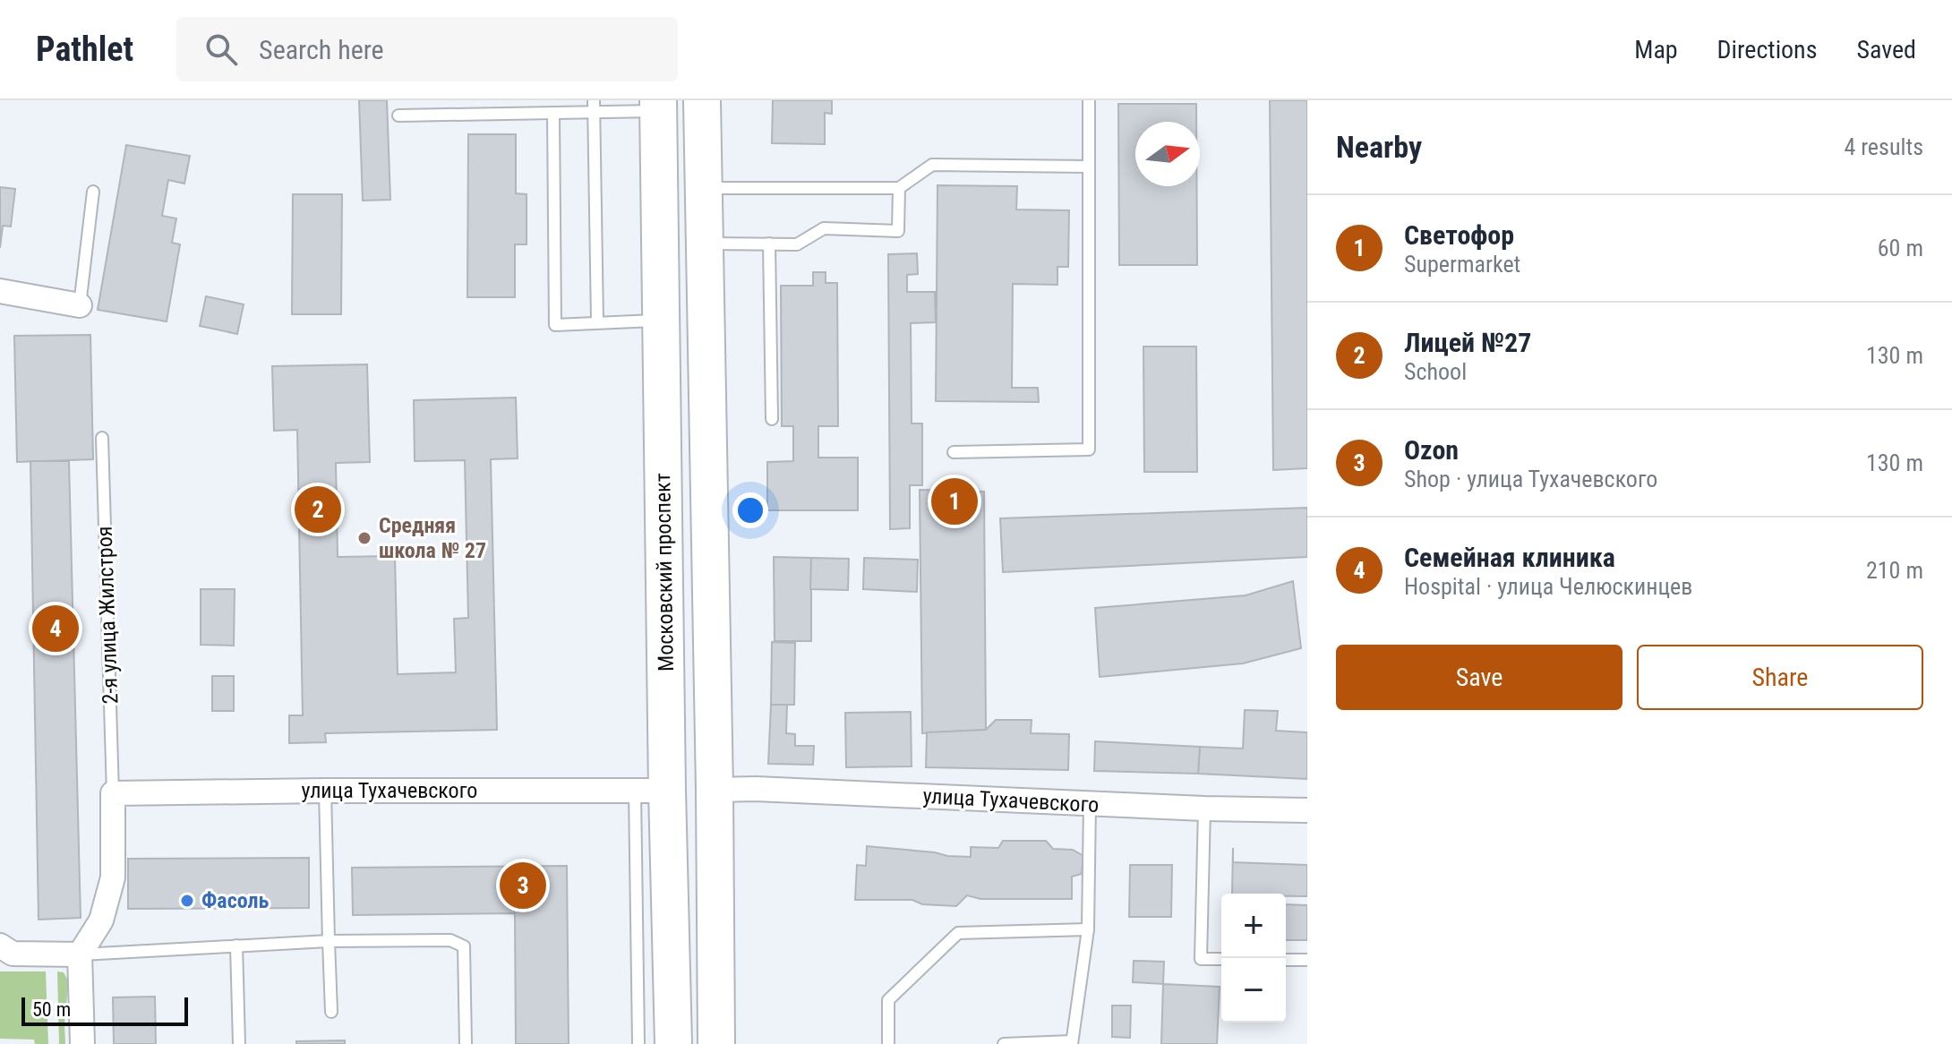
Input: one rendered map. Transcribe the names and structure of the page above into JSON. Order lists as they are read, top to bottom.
{
  "streets": {
    "main road": ["Московский проспект"],
    "street": ["улица Тухачевского"],
    "lane": ["2-я улица Жилстроя"]
  },
  "crossings": [
    ["Московский проспект", "улица Тухачевского"],
    ["2-я улица Жилстроя", "улица Тухачевского"]
  ],
  "places": ["Средняя школа № 27", "Фасоль"],
  "scale_bar": "50 m",
  "north": "right",
  "page": {
    "header": "Pathlet",
    "search": "Search here",
    "nav": ["Map", "Directions", "Saved"],
    "heading": ["Nearby", "4 results"],
    "list": [
      {
        "mark": "1",
        "name": "Светофор",
        "note": "Supermarket",
        "value": "60 m"
      },
      {
        "mark": "2",
        "name": "Лицей №27",
        "note": "School",
        "value": "130 m"
      },
      {
        "mark": "3",
        "name": "Ozon",
        "note": "Shop · улица Тухачевского",
        "value": "130 m"
      },
      {
        "mark": "4",
        "name": "Семейная клиника",
        "note": "Hospital · улица Челюскинцев",
        "value": "210 m"
      }
    ],
    "pins": [
      "1",
      "2",
      "4",
      "3"
    ],
    "buttons": ["Save", "Share"],
    "map_buttons": ["+", "−"],
    "scale": "50 m"
  }
}
